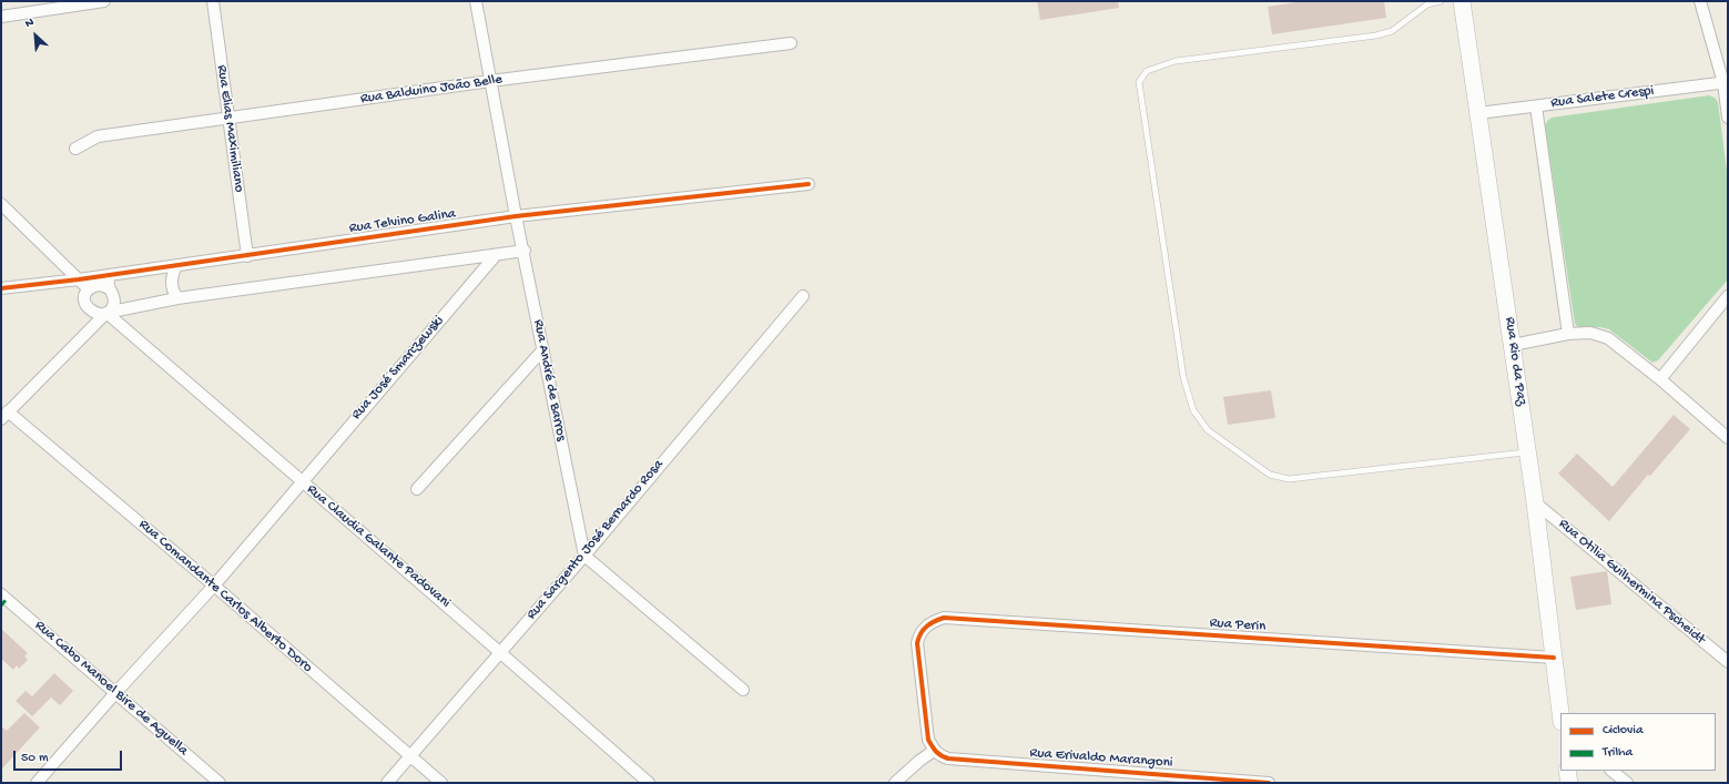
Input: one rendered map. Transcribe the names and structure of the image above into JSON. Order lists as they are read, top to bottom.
{
  "streets": {
    "main road": ["Rua Rio da Paz"],
    "street": [
      "Rua Balduino João Belle",
      "Rua Salete Crespi",
      "Rua Elias Maximiliano",
      "Rua Telvino Galina",
      "Rua José Smarczewski",
      "Rua André de Barros",
      "Rua Sargento José Bernardo Rosa",
      "Rua Claudia Galante Padovani",
      "Rua Otilia Guilhermina Pscheidt",
      "Rua Comandante Carlos Alberto Doro",
      "Rua Perin",
      "Rua Cabo Manoel Bire de Aguella",
      "Rua Erivaldo Marangoni"
    ]
  },
  "crossings": [
    ["Rua Balduino João Belle", "Rua Elias Maximiliano"],
    ["Rua Balduino João Belle", "Rua André de Barros"],
    ["Rua Salete Crespi", "Rua Rio da Paz"],
    ["Rua Elias Maximiliano", "Rua Telvino Galina"],
    ["Rua Telvino Galina", "Rua André de Barros"],
    ["Rua Rio da Paz", "Rua Otilia Guilhermina Pscheidt"],
    ["Rua Rio da Paz", "Rua Perin"],
    ["Rua José Smarczewski", "Rua Claudia Galante Padovani"],
    ["Rua José Smarczewski", "Rua Comandante Carlos Alberto Doro"],
    ["Rua José Smarczewski", "Rua Cabo Manoel Bire de Aguella"],
    ["Rua André de Barros", "Rua Sargento José Bernardo Rosa"],
    ["Rua Sargento José Bernardo Rosa", "Rua Claudia Galante Padovani"],
    ["Rua Sargento José Bernardo Rosa", "Rua Comandante Carlos Alberto Doro"],
    ["Rua Perin", "Rua Erivaldo Marangoni"]
  ],
  "legend": ["Ciclovia", "Trilha"],
  "scale_bar": "50 m",
  "north": "top left"
}
